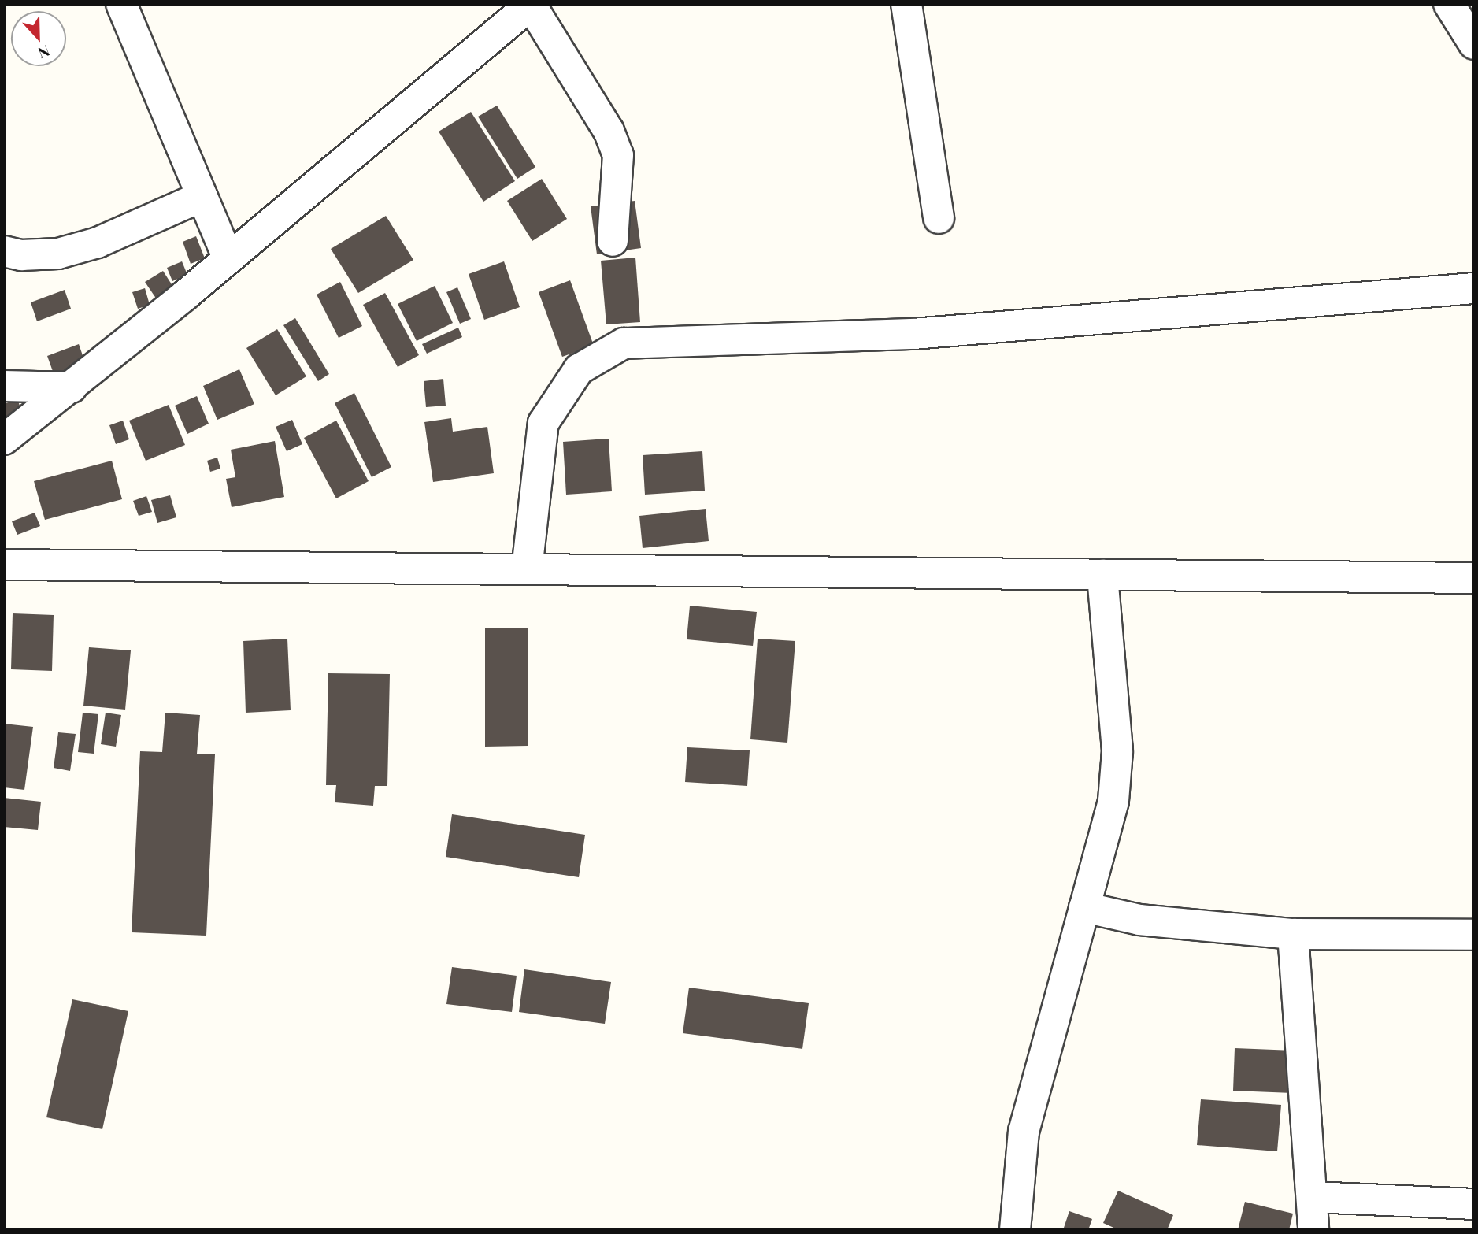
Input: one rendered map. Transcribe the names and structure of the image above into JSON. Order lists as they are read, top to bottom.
{
  "north": "bottom"
}
